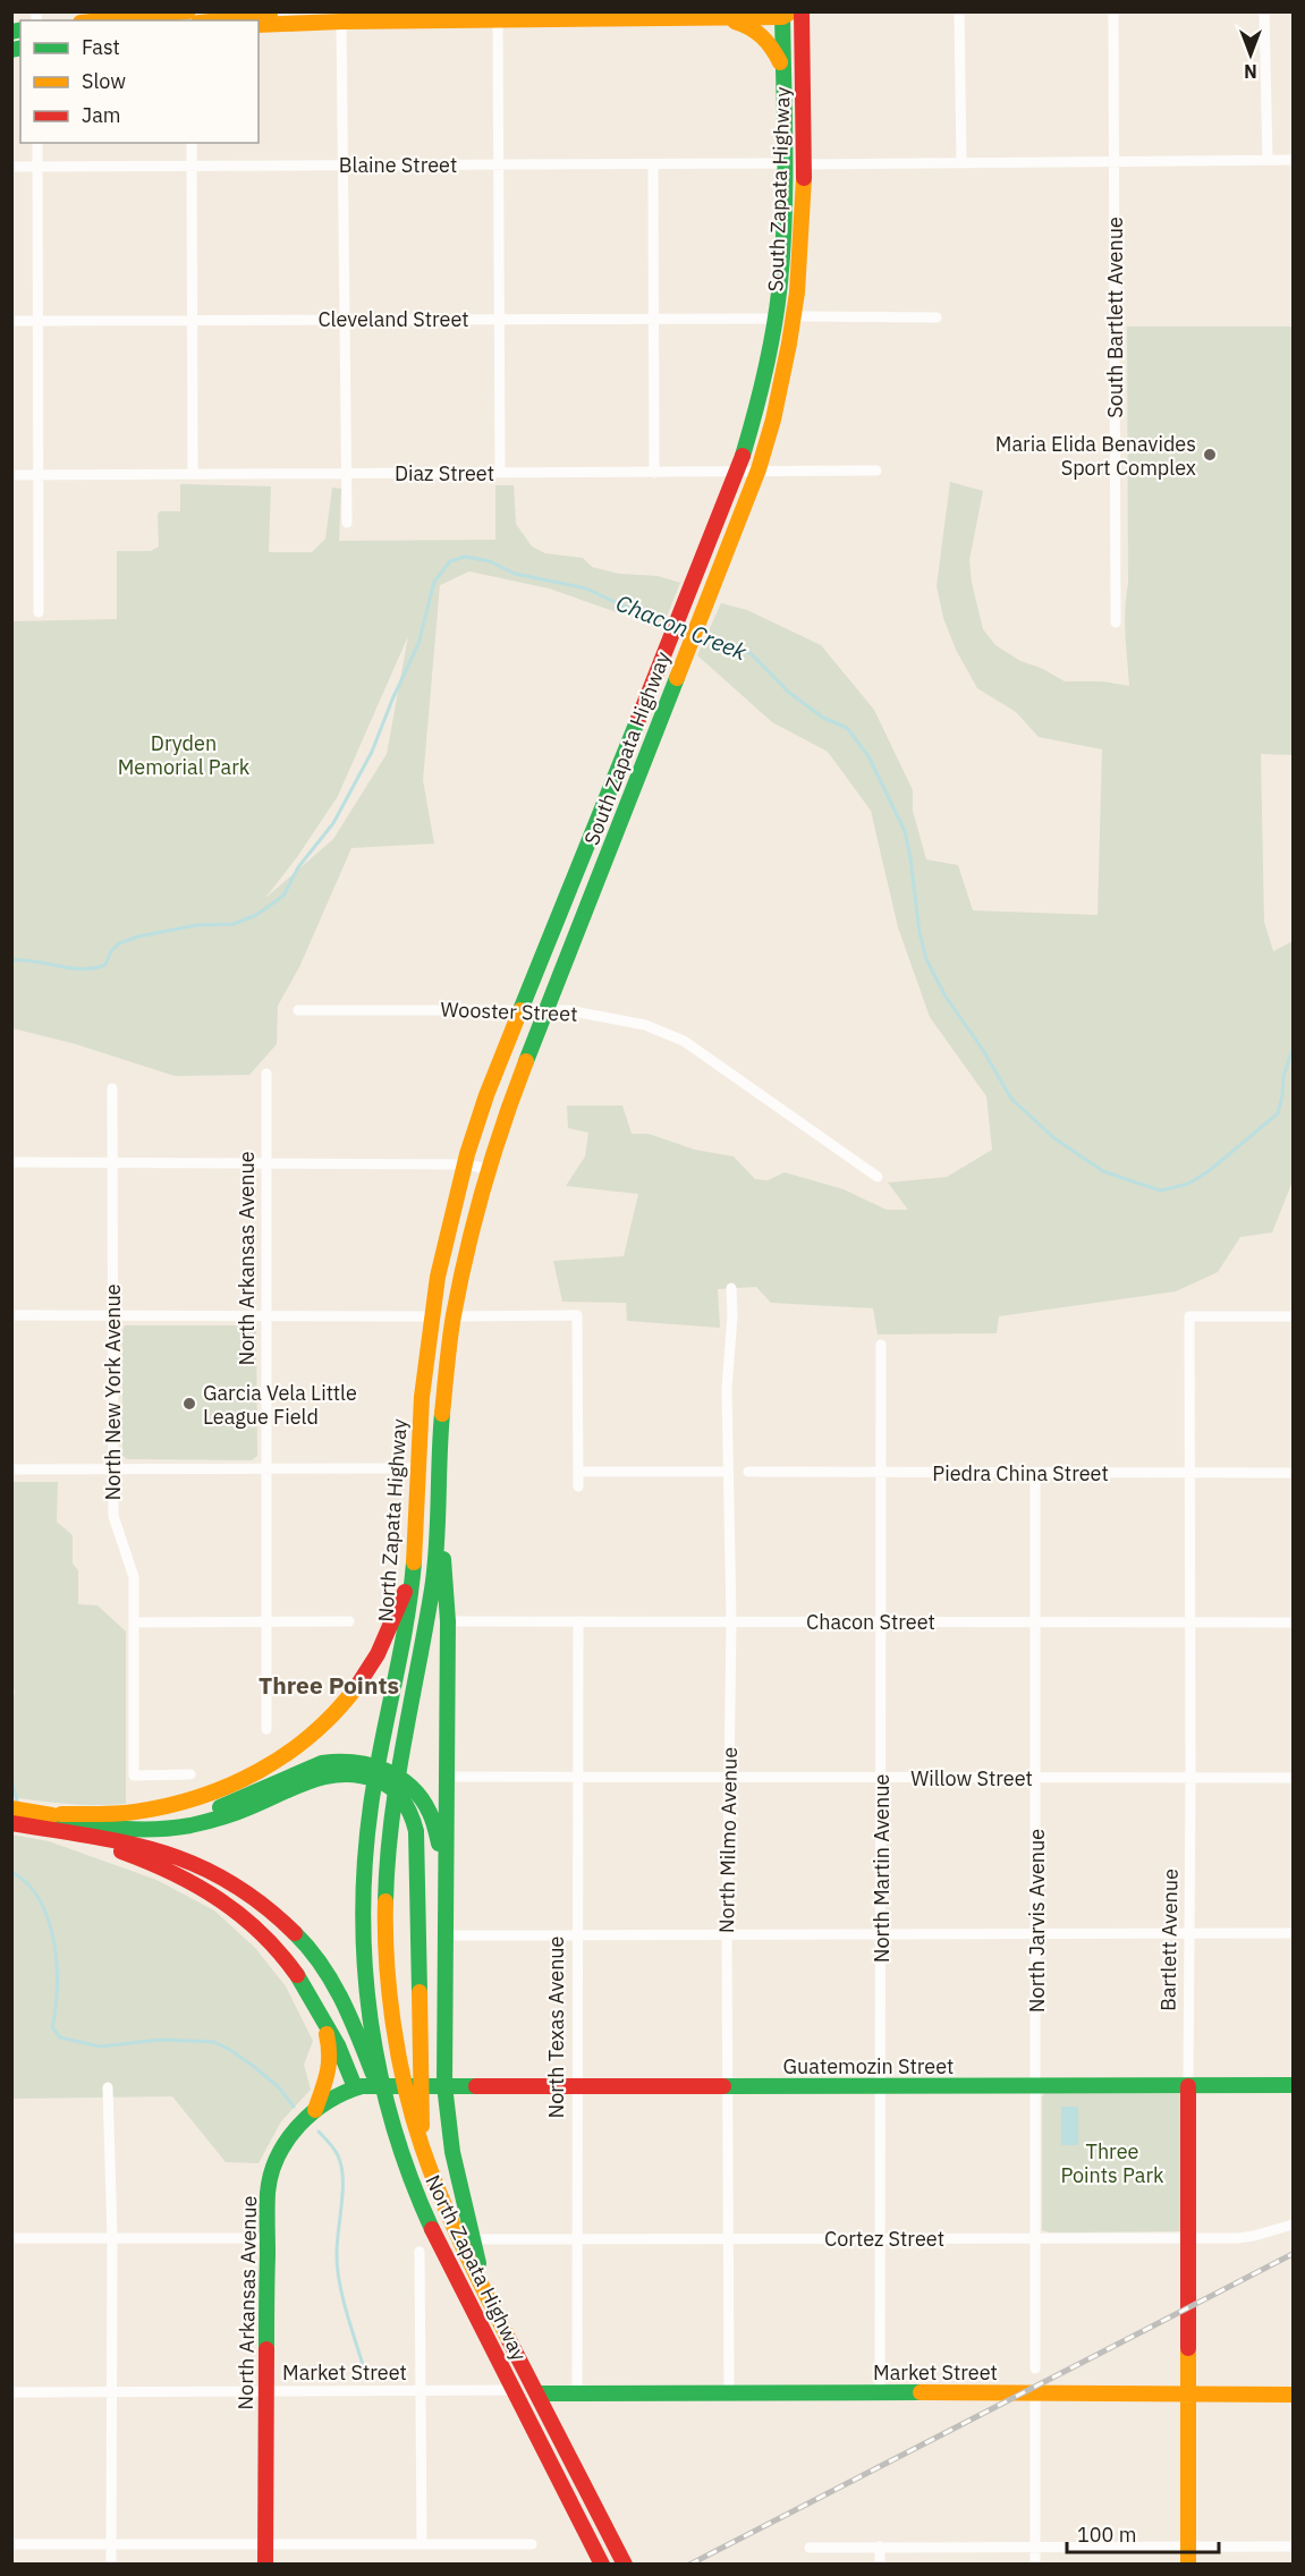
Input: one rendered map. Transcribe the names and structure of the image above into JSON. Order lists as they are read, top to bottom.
{
  "streets": {
    "main road": [
      "South Zapata Highway",
      "North Arkansas Avenue",
      "North Zapata Highway",
      "Bartlett Avenue",
      "Guatemozin Street",
      "Market Street"
    ],
    "street": [
      "Blaine Street",
      "South Bartlett Avenue",
      "Cleveland Street",
      "Diaz Street",
      "Wooster Street",
      "North New York Avenue",
      "Piedra China Street",
      "Chacon Street",
      "Willow Street",
      "North Milmo Avenue",
      "North Martin Avenue",
      "North Jarvis Avenue",
      "North Texas Avenue",
      "Cortez Street"
    ]
  },
  "crossings": [
    ["Blaine Street", "South Zapata Highway"],
    ["South Zapata Highway", "Cleveland Street"],
    ["South Zapata Highway", "Diaz Street"],
    ["South Zapata Highway", "Wooster Street"],
    ["South Zapata Highway", "North Zapata Highway"],
    ["North Arkansas Avenue", "Guatemozin Street"],
    ["North Arkansas Avenue", "Market Street"],
    ["Piedra China Street", "North Martin Avenue"],
    ["Piedra China Street", "North Jarvis Avenue"],
    ["Piedra China Street", "Bartlett Avenue"],
    ["North Zapata Highway", "Market Street"],
    ["Chacon Street", "North Milmo Avenue"],
    ["Chacon Street", "North Martin Avenue"],
    ["Chacon Street", "North Jarvis Avenue"],
    ["Chacon Street", "Bartlett Avenue"],
    ["Chacon Street", "North Texas Avenue"],
    ["Willow Street", "North Milmo Avenue"],
    ["Willow Street", "North Martin Avenue"],
    ["Willow Street", "North Jarvis Avenue"],
    ["Willow Street", "Bartlett Avenue"],
    ["Willow Street", "North Texas Avenue"],
    ["North Milmo Avenue", "Guatemozin Street"],
    ["North Milmo Avenue", "Cortez Street"],
    ["North Milmo Avenue", "Market Street"],
    ["North Martin Avenue", "Guatemozin Street"],
    ["North Martin Avenue", "Cortez Street"],
    ["North Martin Avenue", "Market Street"],
    ["North Jarvis Avenue", "Guatemozin Street"],
    ["North Jarvis Avenue", "Cortez Street"],
    ["Bartlett Avenue", "Guatemozin Street"],
    ["Bartlett Avenue", "Cortez Street"],
    ["Bartlett Avenue", "Market Street"],
    ["North Texas Avenue", "Guatemozin Street"],
    ["North Texas Avenue", "Cortez Street"],
    ["North Texas Avenue", "Market Street"]
  ],
  "districts": ["Three Points"],
  "water": ["Chacon Creek"],
  "parks": ["Dryden Memorial Park", "Three Points Park"],
  "places": ["Maria Elida Benavides Sport Complex", "Garcia Vela Little League Field"],
  "legend": ["Fast", "Slow", "Jam"],
  "scale_bar": "100 m",
  "north": "bottom"
}
